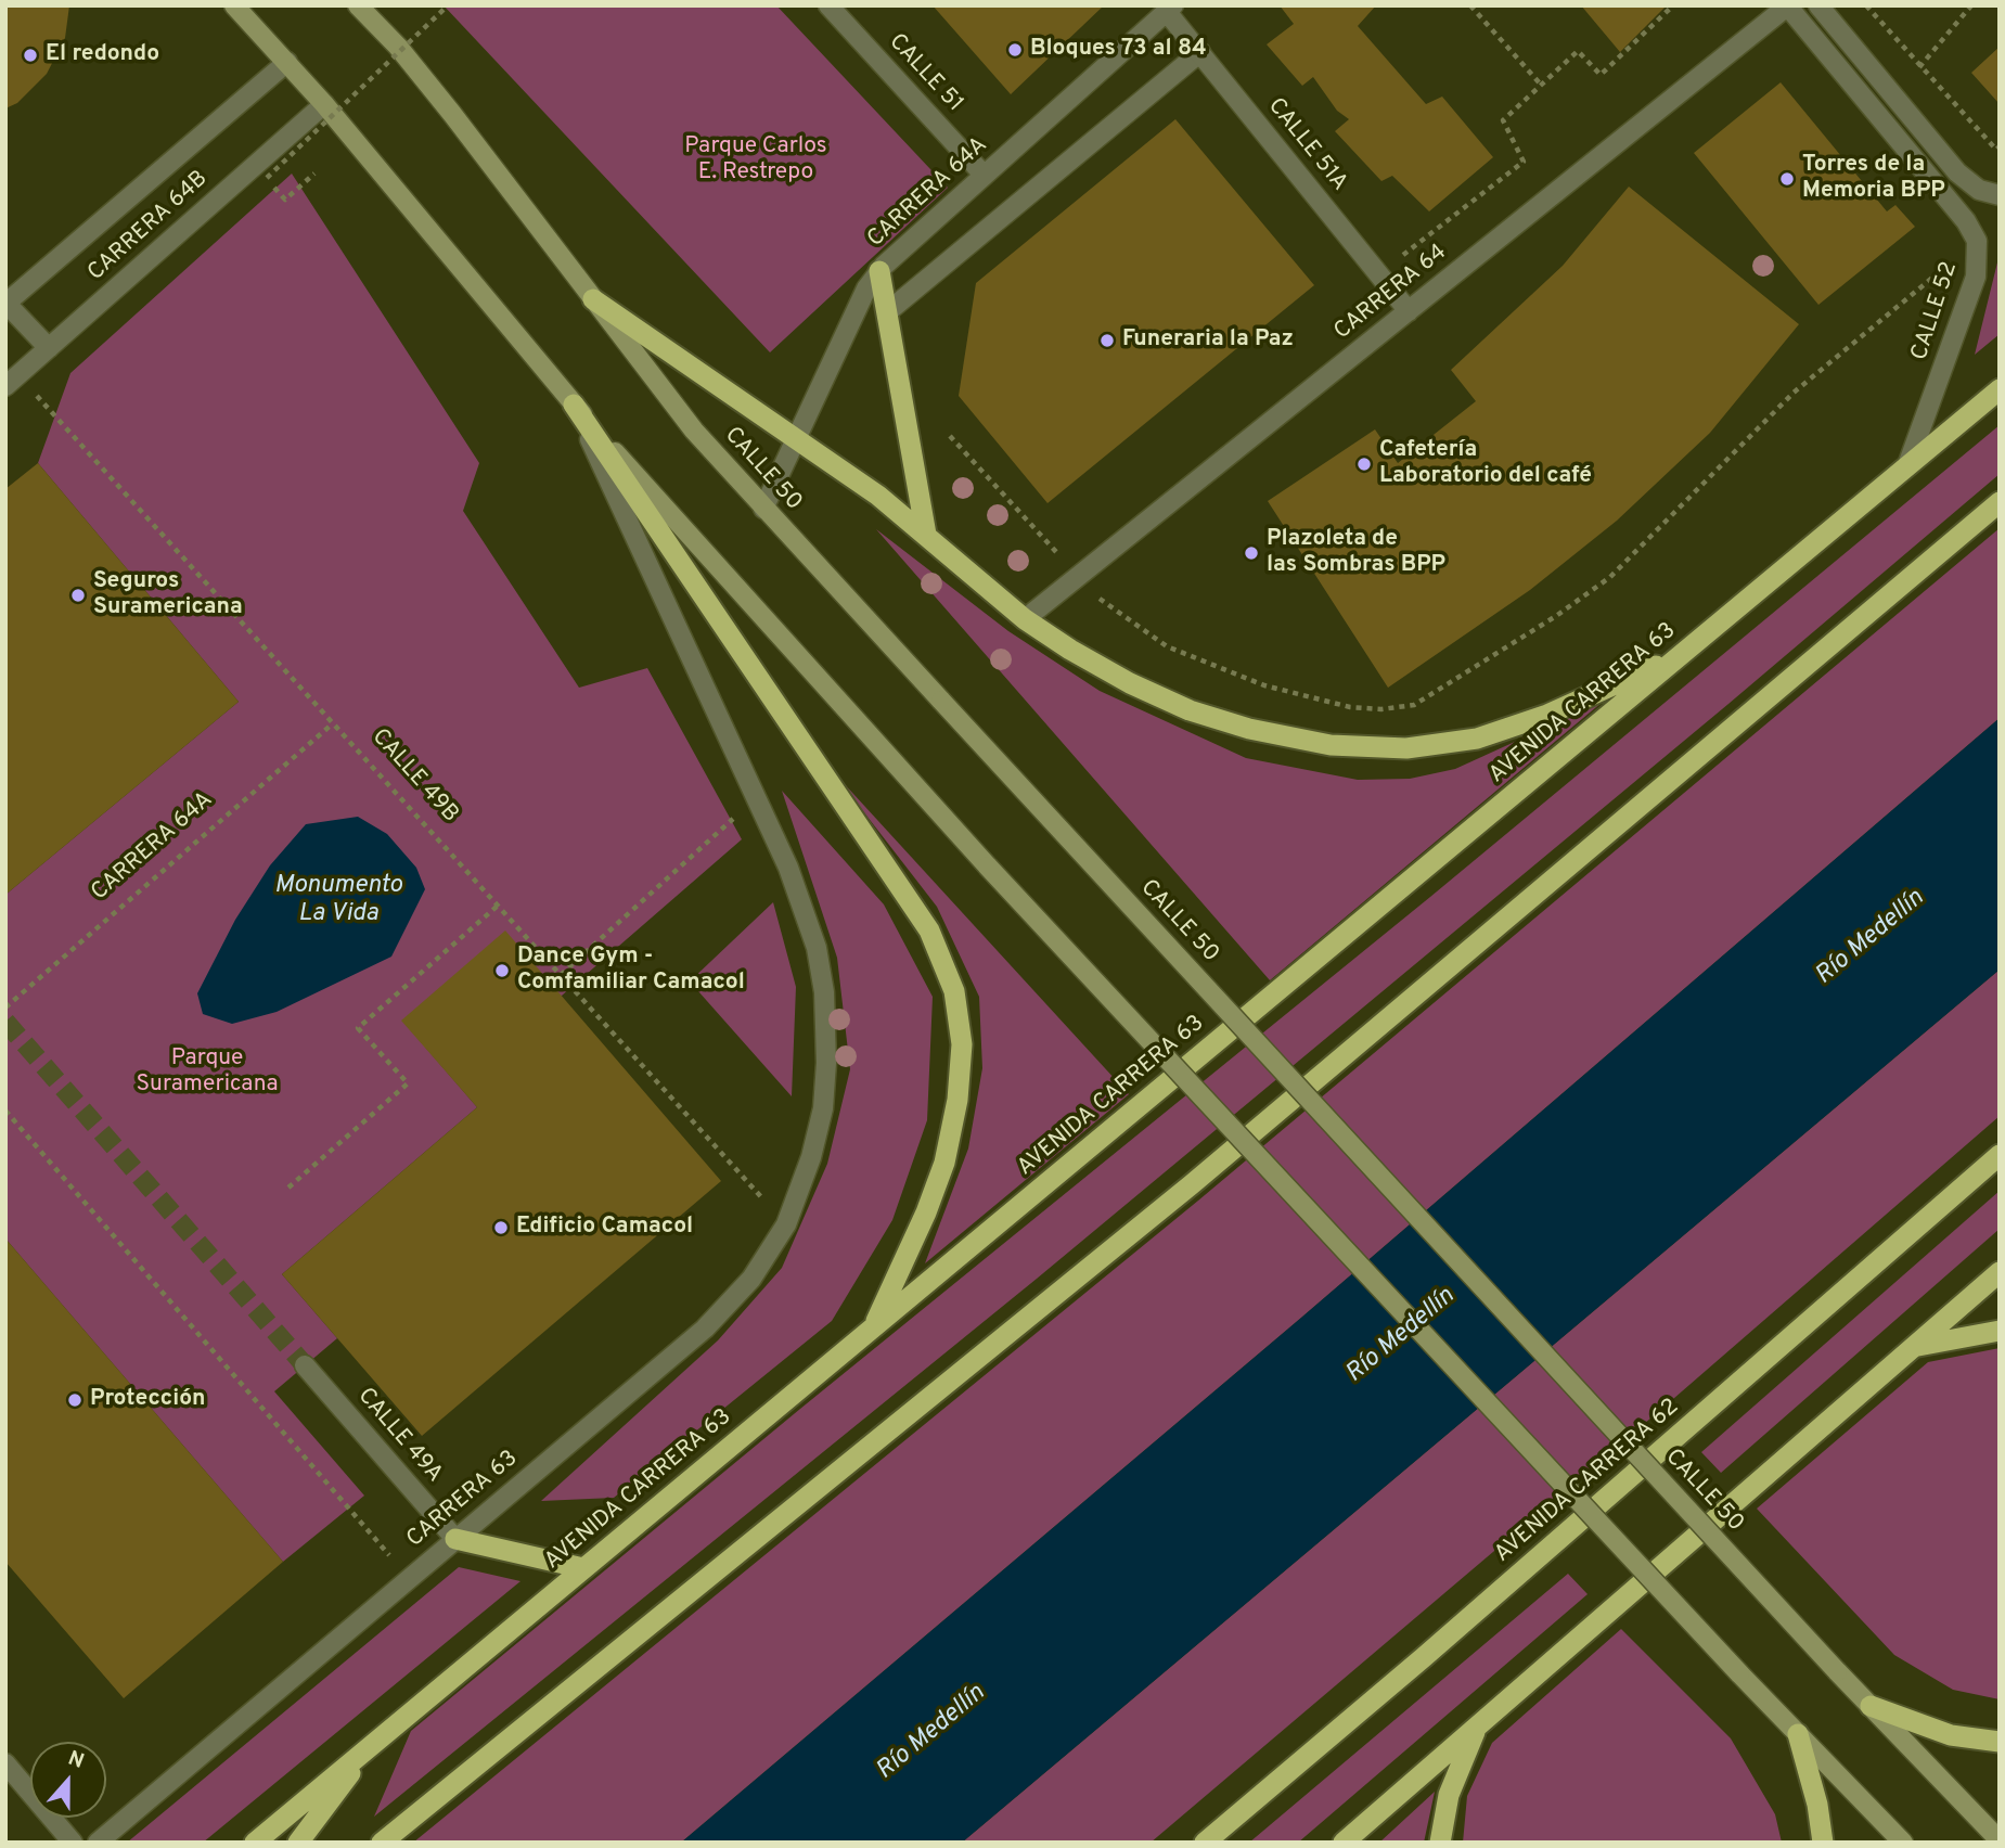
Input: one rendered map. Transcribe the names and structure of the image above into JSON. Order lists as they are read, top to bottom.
{
  "streets": {
    "highway": ["AVENIDA CARRERA 63", "AVENIDA CARRERA 62"],
    "main road": ["CALLE 50"],
    "street": [
      "CALLE 51",
      "CALLE 51A",
      "CARRERA 64A",
      "CARRERA 64B",
      "CARRERA 64",
      "CALLE 52",
      "CALLE 49A",
      "CARRERA 63"
    ],
    "path": ["CALLE 49B"]
  },
  "crossings": [
    ["CALLE 51", "CARRERA 64A"],
    ["CALLE 51A", "CARRERA 64A"],
    ["CALLE 51A", "CARRERA 64"],
    ["CARRERA 64A", "CALLE 50"],
    ["CARRERA 64A", "CALLE 49B"],
    ["CARRERA 64B", "CALLE 49B"],
    ["CARRERA 64", "CALLE 52"],
    ["CALLE 52", "AVENIDA CARRERA 63"],
    ["CALLE 49B", "CARRERA 63"],
    ["CALLE 49A", "CARRERA 63"]
  ],
  "water": ["Monumento La Vida", "Río Medellín"],
  "parks": ["Parque Carlos E. Restrepo", "Parque Suramericana"],
  "places": [
    "Bloques 73 al 84",
    "El redondo",
    "Torres de la Memoria BPP",
    "Funeraria la Paz",
    "Cafetería Laboratorio del café",
    "Plazoleta de las Sombras BPP",
    "Seguros Suramericana",
    "Dance Gym - Comfamiliar Camacol",
    "Edificio Camacol",
    "Protección"
  ],
  "north": "top"
}
